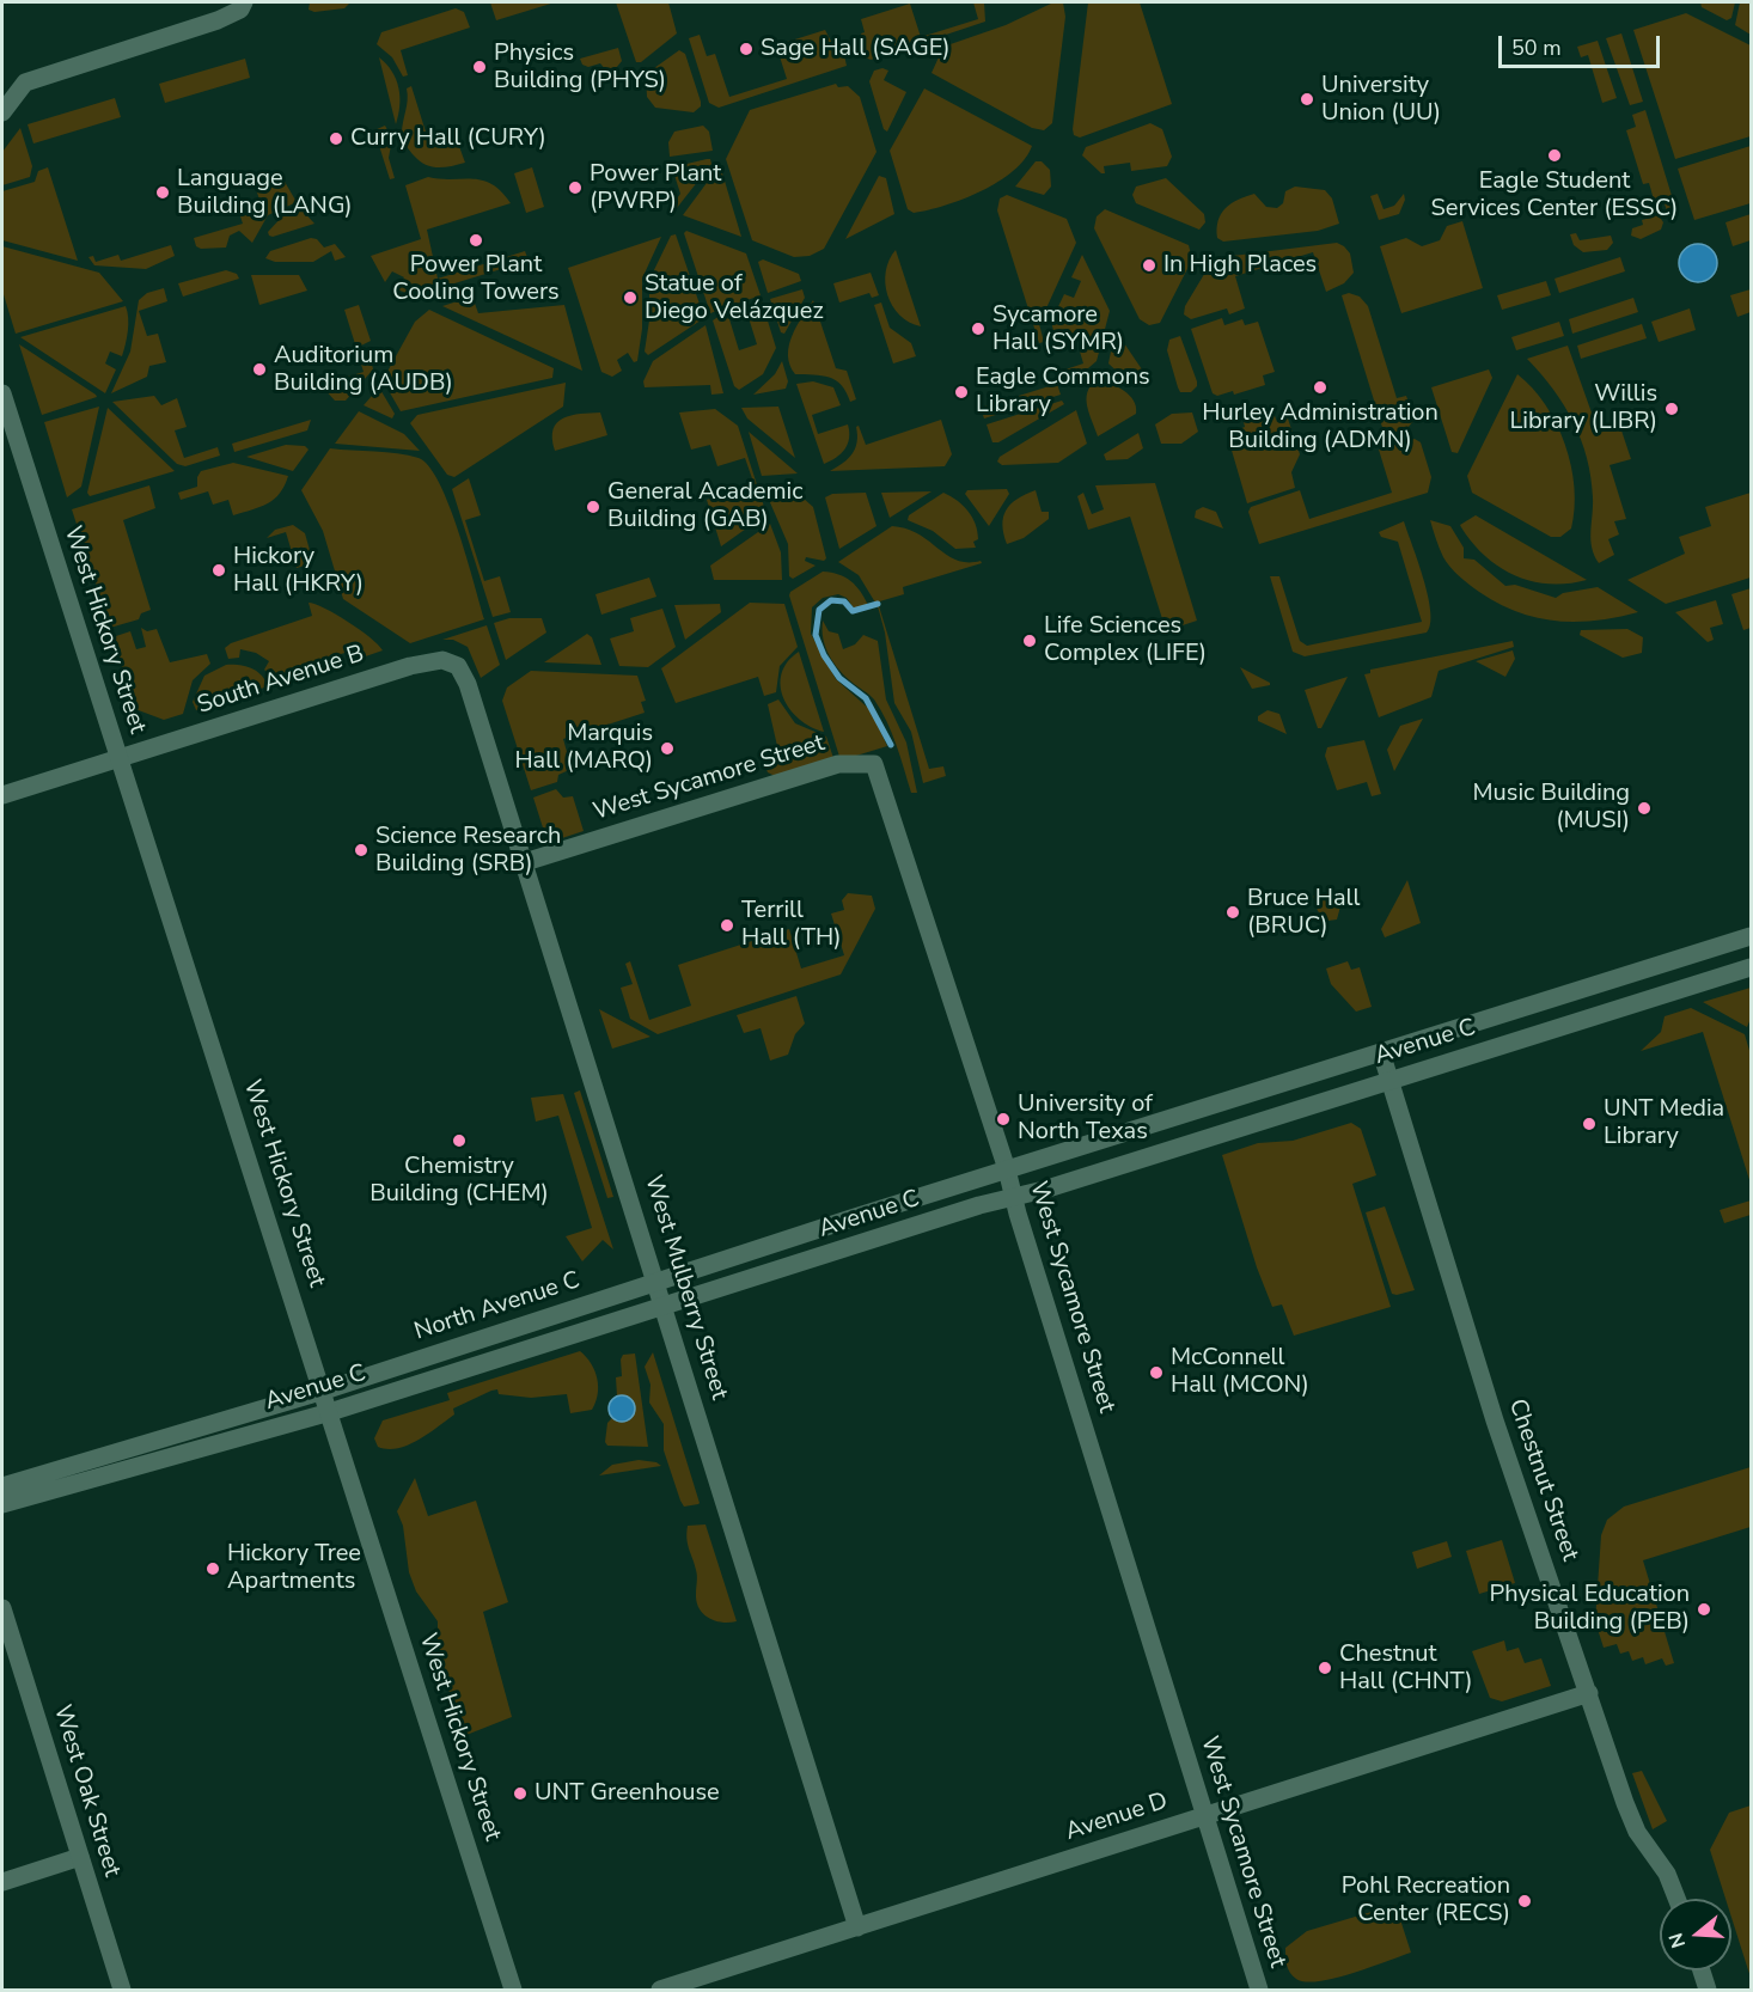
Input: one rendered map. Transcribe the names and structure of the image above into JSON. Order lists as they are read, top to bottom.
{
  "streets": {
    "street": [
      "West Hickory Street",
      "South Avenue B",
      "West Sycamore Street",
      "Avenue C",
      "West Mulberry Street",
      "North Avenue C",
      "Chestnut Street",
      "West Oak Street",
      "Avenue D"
    ]
  },
  "crossings": [
    ["West Hickory Street", "South Avenue B"],
    ["West Hickory Street", "Avenue C"],
    ["West Hickory Street", "North Avenue C"],
    ["South Avenue B", "West Mulberry Street"],
    ["West Sycamore Street", "Avenue C"],
    ["West Sycamore Street", "West Mulberry Street"],
    ["West Sycamore Street", "North Avenue C"],
    ["West Sycamore Street", "Avenue D"],
    ["Avenue C", "West Mulberry Street"],
    ["Avenue C", "North Avenue C"],
    ["Avenue C", "Chestnut Street"],
    ["West Mulberry Street", "North Avenue C"],
    ["West Mulberry Street", "Avenue D"],
    ["Chestnut Street", "Avenue D"]
  ],
  "places": [
    "Sage Hall (SAGE)",
    "Physics Building (PHYS)",
    "University Union (UU)",
    "Curry Hall (CURY)",
    "Eagle Student Services Center (ESSC)",
    "Power Plant (PWRP)",
    "Language Building (LANG)",
    "Power Plant Cooling Towers",
    "In High Places",
    "Statue of Diego Velázquez",
    "Sycamore Hall (SYMR)",
    "Auditorium Building (AUDB)",
    "Hurley Administration Building (ADMN)",
    "Eagle Commons Library",
    "Willis Library (LIBR)",
    "General Academic Building (GAB)",
    "Hickory Hall (HKRY)",
    "Life Sciences Complex (LIFE)",
    "Marquis Hall (MARQ)",
    "Music Building (MUSI)",
    "Science Research Building (SRB)",
    "Bruce Hall (BRUC)",
    "Terrill Hall (TH)",
    "University of North Texas",
    "UNT Media Library",
    "Chemistry Building (CHEM)",
    "McConnell Hall (MCON)",
    "Hickory Tree Apartments",
    "Physical Education Building (PEB)",
    "Chestnut Hall (CHNT)",
    "UNT Greenhouse",
    "Pohl Recreation Center (RECS)"
  ],
  "scale_bar": "50 m",
  "north": "left"
}
